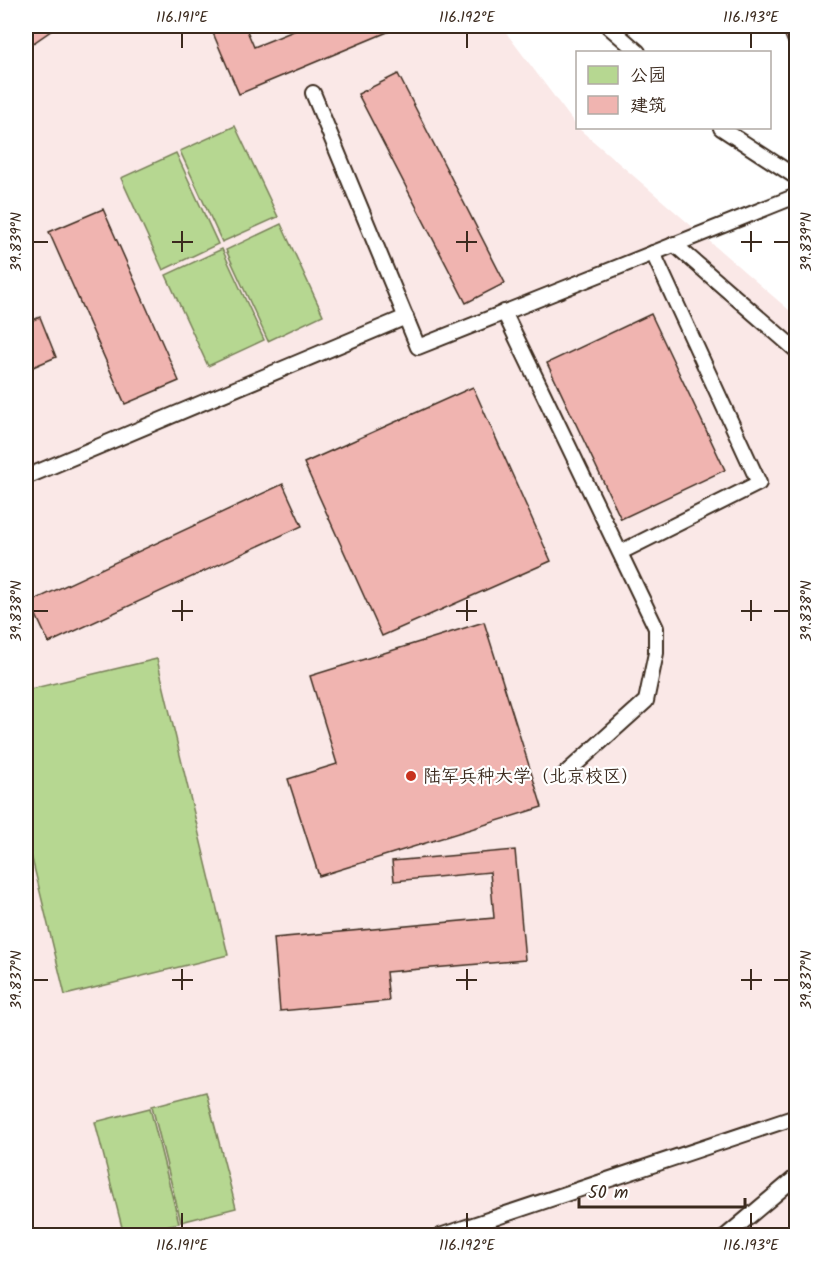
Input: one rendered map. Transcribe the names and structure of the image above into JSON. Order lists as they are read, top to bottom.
{
  "places": ["陆军兵种大学（北京校区）"],
  "legend": ["公园", "建筑"],
  "scale_bar": "50 m",
  "coordinates": [
    "116.191°E",
    "116.192°E",
    "116.193°E",
    "39.839°N",
    "39.838°N",
    "39.837°N"
  ]
}
